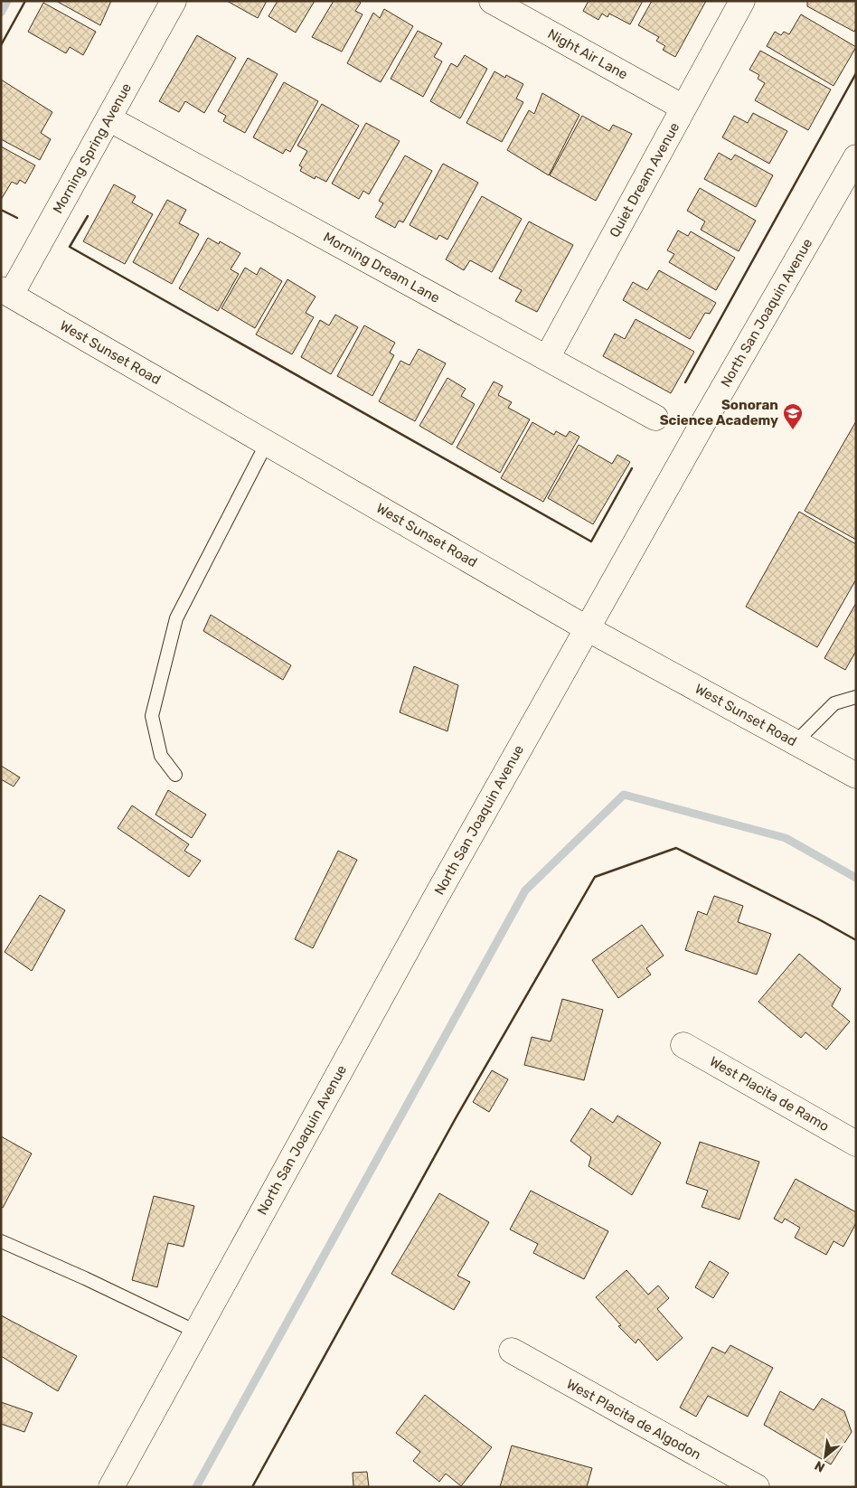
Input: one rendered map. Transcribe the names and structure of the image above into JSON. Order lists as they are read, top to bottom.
{
  "streets": {
    "street": [
      "Night Air Lane",
      "Morning Spring Avenue",
      "Quiet Dream Avenue",
      "Morning Dream Lane",
      "North San Joaquin Avenue",
      "West Sunset Road",
      "West Placita de Ramo",
      "West Placita de Algodon"
    ]
  },
  "crossings": [
    ["Night Air Lane", "Quiet Dream Avenue"],
    ["Morning Spring Avenue", "Morning Dream Lane"],
    ["Morning Spring Avenue", "West Sunset Road"],
    ["Quiet Dream Avenue", "Morning Dream Lane"],
    ["North San Joaquin Avenue", "West Sunset Road"]
  ],
  "places": {
    "school or university": ["Sonoran Science Academy"]
  },
  "north": "bottom left"
}
